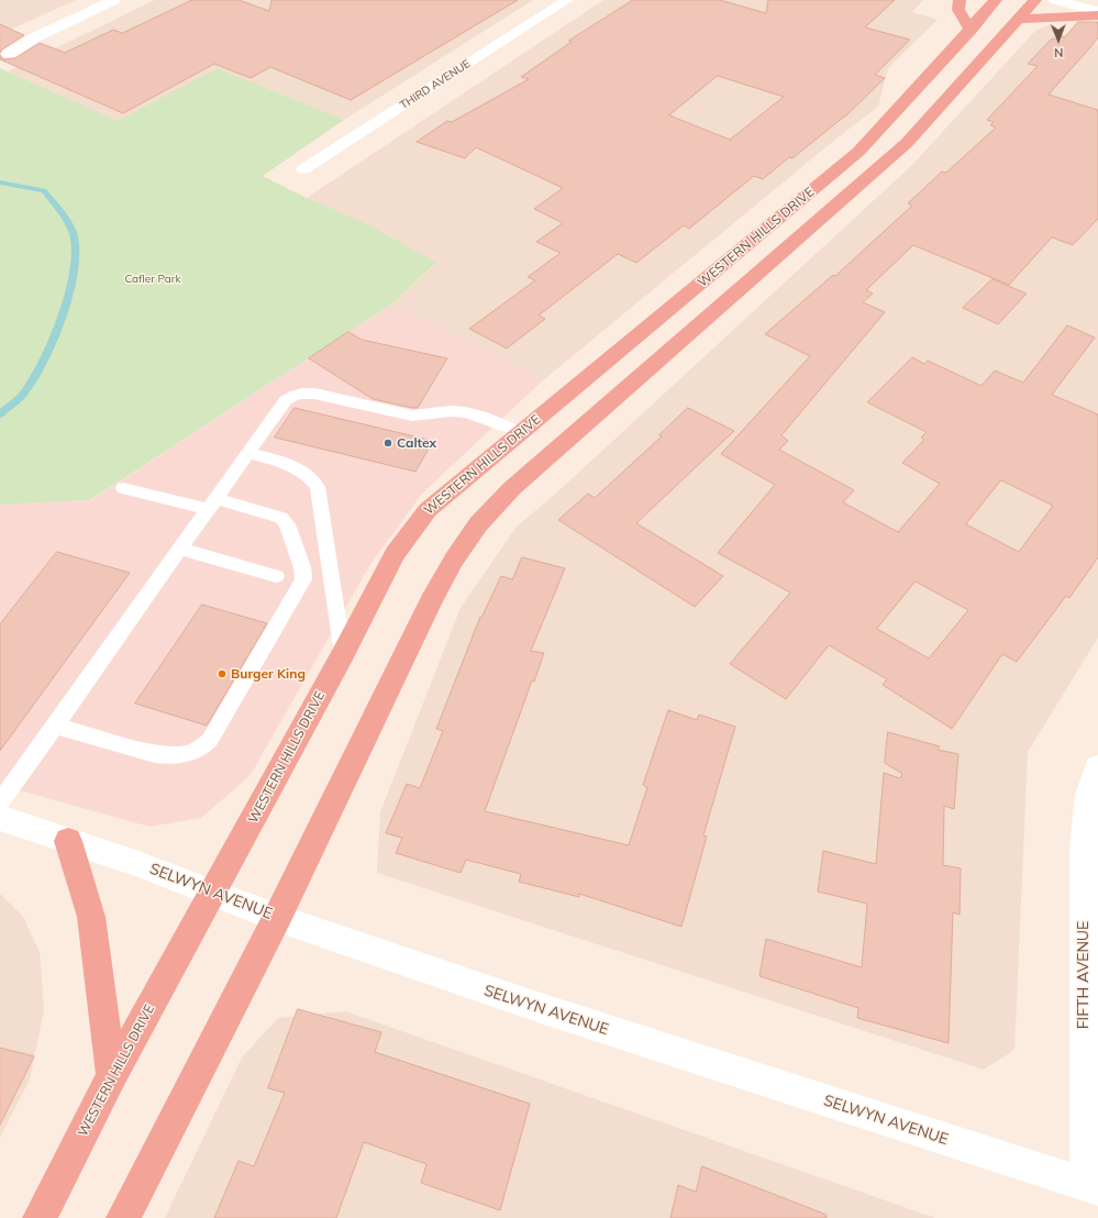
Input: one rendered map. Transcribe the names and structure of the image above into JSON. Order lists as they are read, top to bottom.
{
  "streets": {
    "highway": ["WESTERN HILLS DRIVE"],
    "street": ["THIRD AVENUE", "SELWYN AVENUE", "FIFTH AVENUE"]
  },
  "crossings": [
    ["WESTERN HILLS DRIVE", "SELWYN AVENUE"],
    ["SELWYN AVENUE", "FIFTH AVENUE"]
  ],
  "parks": ["Cafler Park"],
  "places": ["Caltex", "Burger King"],
  "north": "bottom"
}
